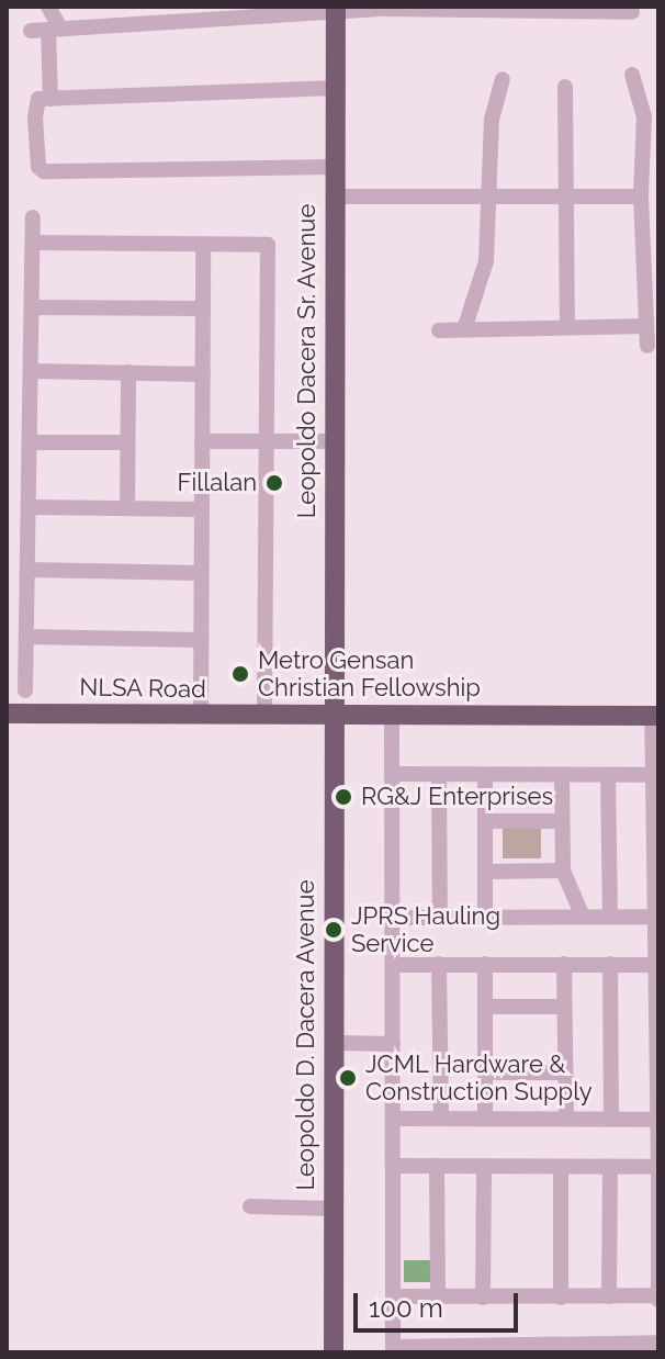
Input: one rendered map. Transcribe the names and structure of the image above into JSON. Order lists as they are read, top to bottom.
{
  "streets": {
    "main road": ["Leopoldo Dacera Sr. Avenue", "NLSA Road", "Leopoldo D. Dacera Avenue"]
  },
  "crossings": [
    ["Leopoldo Dacera Sr. Avenue", "NLSA Road"],
    ["Leopoldo Dacera Sr. Avenue", "Leopoldo D. Dacera Avenue"],
    ["NLSA Road", "Leopoldo D. Dacera Avenue"]
  ],
  "places": [
    "Fillalan",
    "Metro Gensan Christian Fellowship",
    "RG&J Enterprises",
    "JPRS Hauling Service",
    "JCML Hardware & Construction Supply"
  ],
  "scale_bar": "100 m"
}
